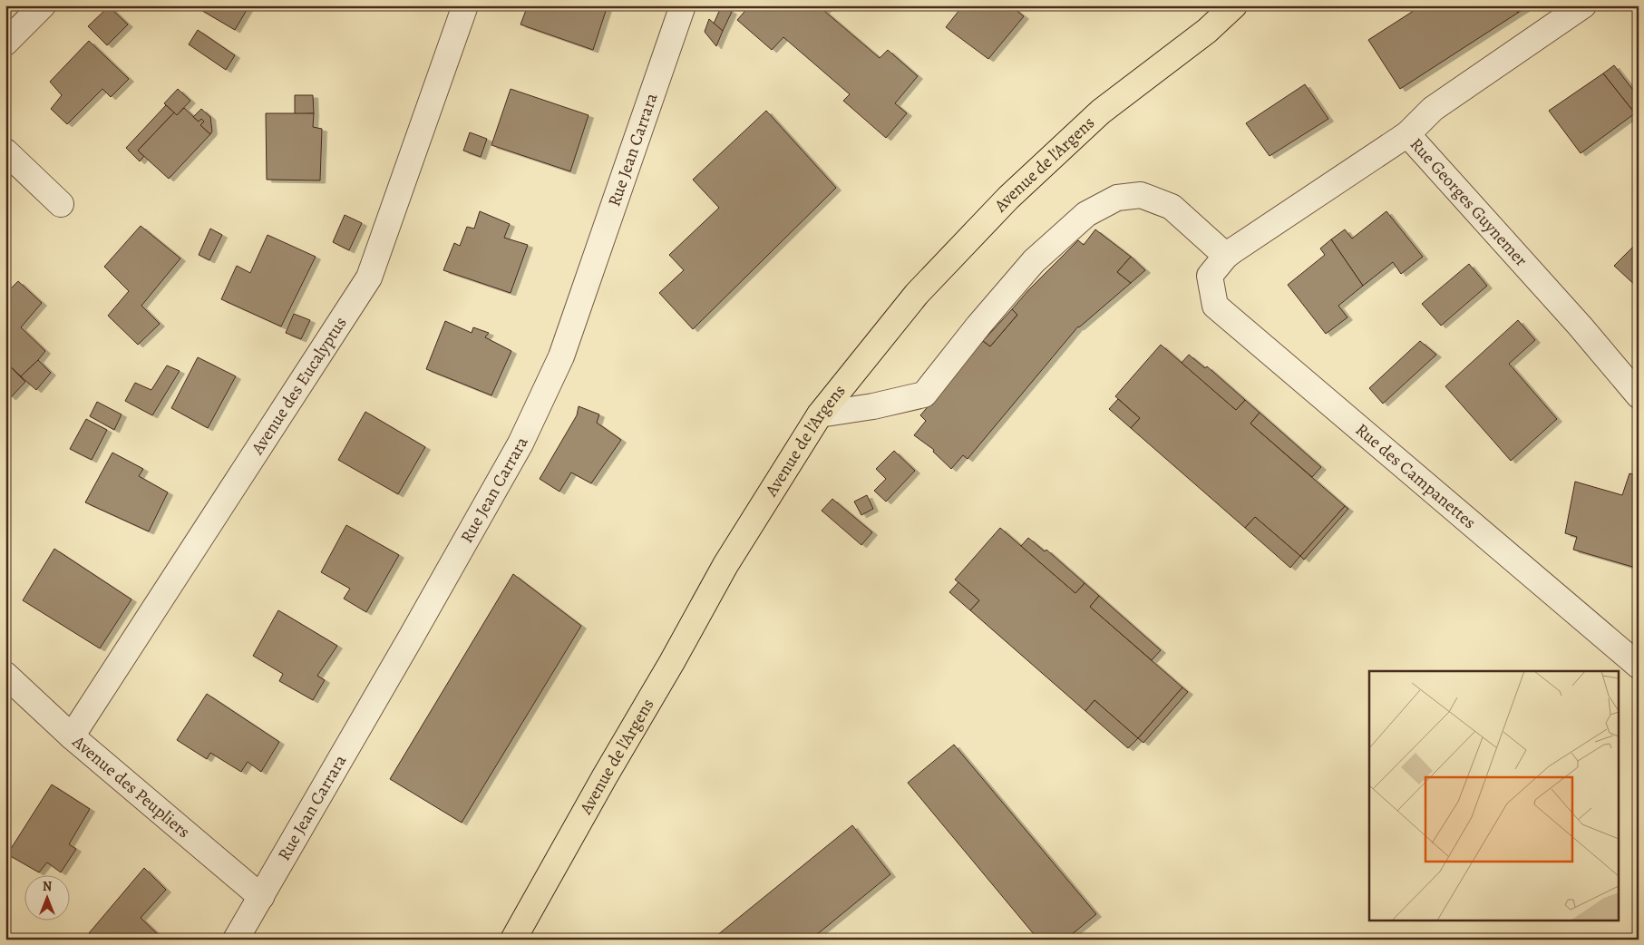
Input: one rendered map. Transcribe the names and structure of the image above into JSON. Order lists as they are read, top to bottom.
{
  "streets": {
    "main road": ["Avenue de l'Argens"],
    "street": [
      "Rue Jean Carrara",
      "Rue Georges Guynemer",
      "Avenue des Eucalyptus",
      "Rue des Campanettes",
      "Avenue des Peupliers"
    ]
  },
  "crossings": [
    ["Rue Jean Carrara", "Avenue des Peupliers"],
    ["Avenue des Eucalyptus", "Avenue des Peupliers"]
  ],
  "north": "top"
}
